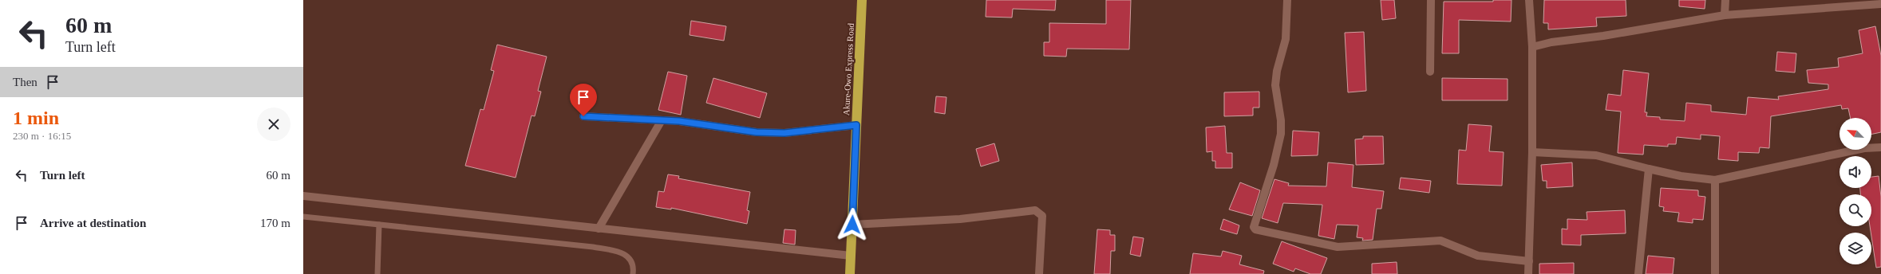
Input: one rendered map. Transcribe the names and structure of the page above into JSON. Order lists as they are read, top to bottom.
{
  "streets": {
    "highway": ["Akure-Owo Express Road"]
  },
  "north": "top left",
  "page": {
    "turn": ["60 m", "Turn left"],
    "then": "Then",
    "heading": ["1 min", "230 m · 16:15"],
    "list": [
      {
        "name": "Turn left",
        "value": "60 m"
      },
      {
        "name": "Arrive at destination",
        "value": "170 m"
      }
    ]
  }
}
